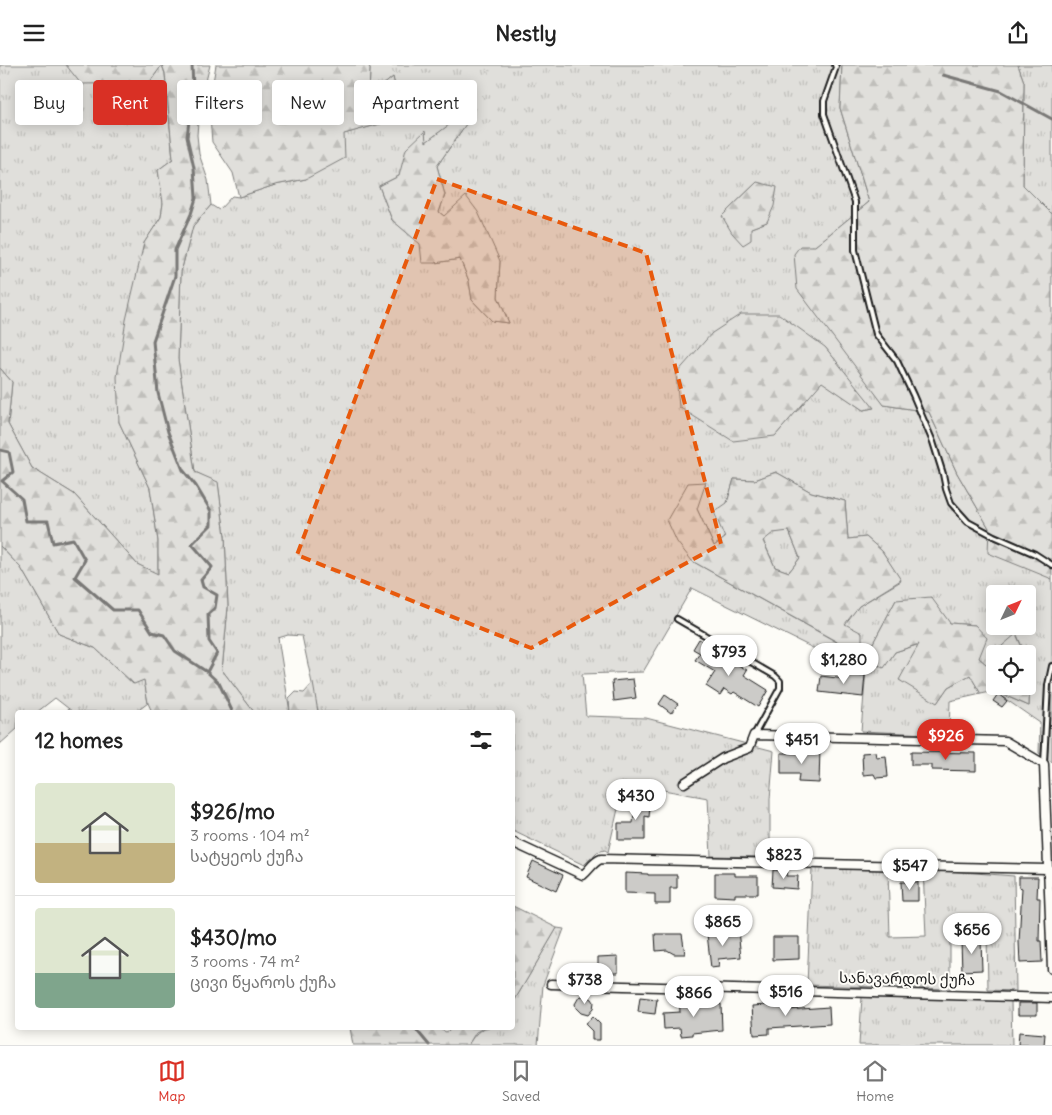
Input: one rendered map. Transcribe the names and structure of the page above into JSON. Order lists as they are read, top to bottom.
{
  "streets": {
    "street": ["სანავარდოს ქუჩა"]
  },
  "north": "top right",
  "page": {
    "header": "Nestly",
    "chip": [
      "Buy",
      "Rent",
      "Filters",
      "New",
      "Apartment"
    ],
    "price": [
      "$793",
      "$1,280",
      "$926",
      "$451",
      "$430",
      "$823",
      "$547",
      "$865",
      "$656",
      "$738",
      "$516",
      "$866"
    ],
    "heading": "12 homes",
    "list": [
      {
        "name": "$926/mo",
        "note": "3 rooms · 104 m² · სატყეოს ქუჩა"
      },
      {
        "name": "$430/mo",
        "note": "3 rooms · 74 m² · ცივი წყაროს ქუჩა"
      }
    ],
    "tabs": ["Map", "Saved", "Home"]
  }
}
